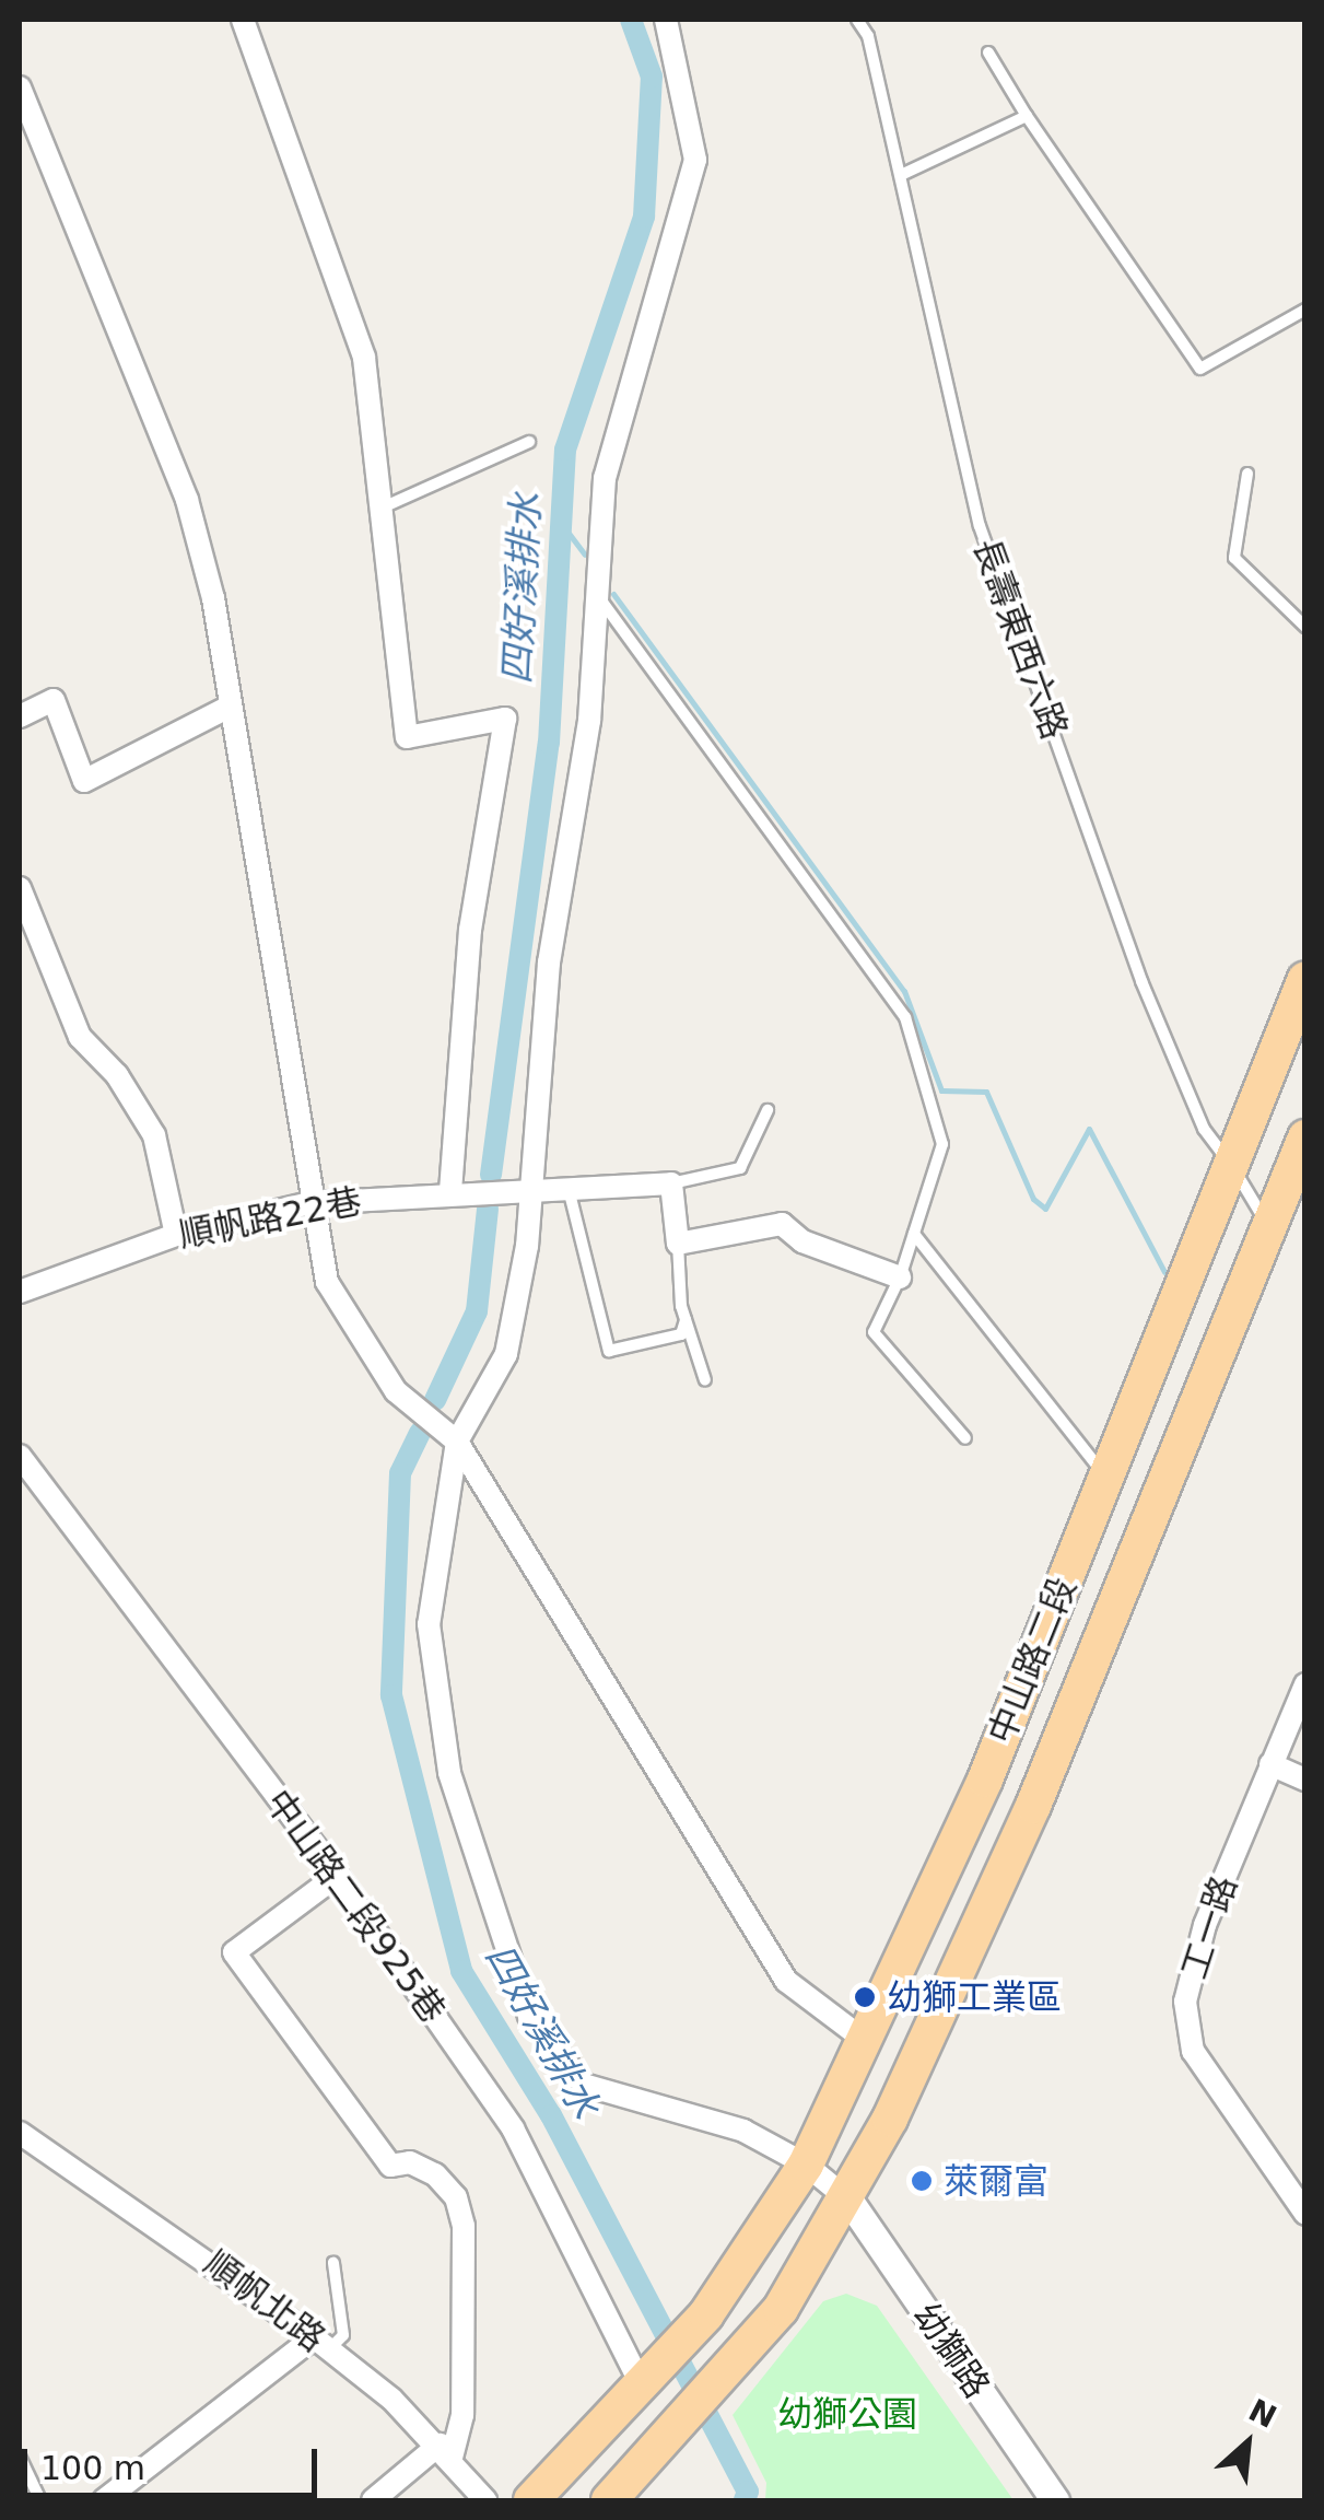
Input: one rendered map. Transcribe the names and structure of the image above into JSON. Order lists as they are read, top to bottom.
{
  "streets": {
    "main road": ["中山路二段"],
    "street": [
      "順帆路22巷",
      "中山路二段925巷",
      "工一路",
      "順帆北路",
      "幼獅路"
    ],
    "lane": ["長壽東西六路"]
  },
  "crossings": [
    ["長壽東西六路", "中山路二段"],
    ["中山路二段", "中山路二段925巷"],
    ["中山路二段", "幼獅路"]
  ],
  "water": ["四好溪排水"],
  "parks": ["幼獅公園"],
  "places": ["幼獅工業區", "萊爾富"],
  "scale_bar": "100 m",
  "north": "top right"
}
